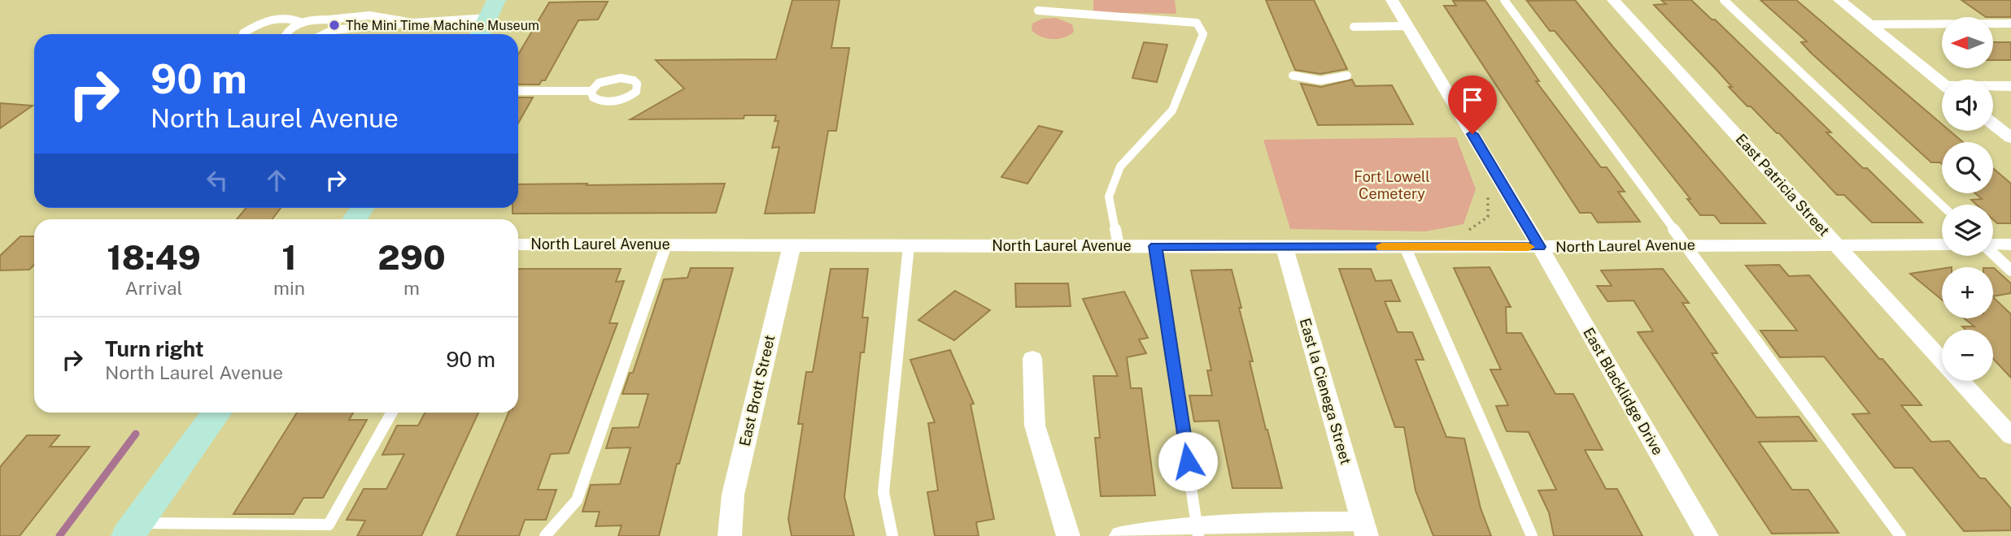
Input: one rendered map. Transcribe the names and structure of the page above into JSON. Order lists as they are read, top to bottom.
{
  "streets": {
    "street": [
      "East Patricia Street",
      "North Laurel Avenue",
      "East Brott Street",
      "East la Cienega Street",
      "East Blacklidge Drive"
    ]
  },
  "crossings": [
    ["East Patricia Street", "North Laurel Avenue"],
    ["North Laurel Avenue", "East Brott Street"],
    ["North Laurel Avenue", "East la Cienega Street"],
    ["North Laurel Avenue", "East Blacklidge Drive"]
  ],
  "parks": ["Fort Lowell Cemetery"],
  "places": ["The Mini Time Machine Museum"],
  "north": "left",
  "page": {
    "map_buttons": ["+", "−"],
    "turn": ["90 m", "North Laurel Avenue"],
    "eta": [
      "18:49",
      "Arrival",
      "1",
      "min",
      "290",
      "m"
    ],
    "list": [
      {
        "name": "Turn right",
        "note": "North Laurel Avenue",
        "value": "90 m"
      }
    ]
  }
}
